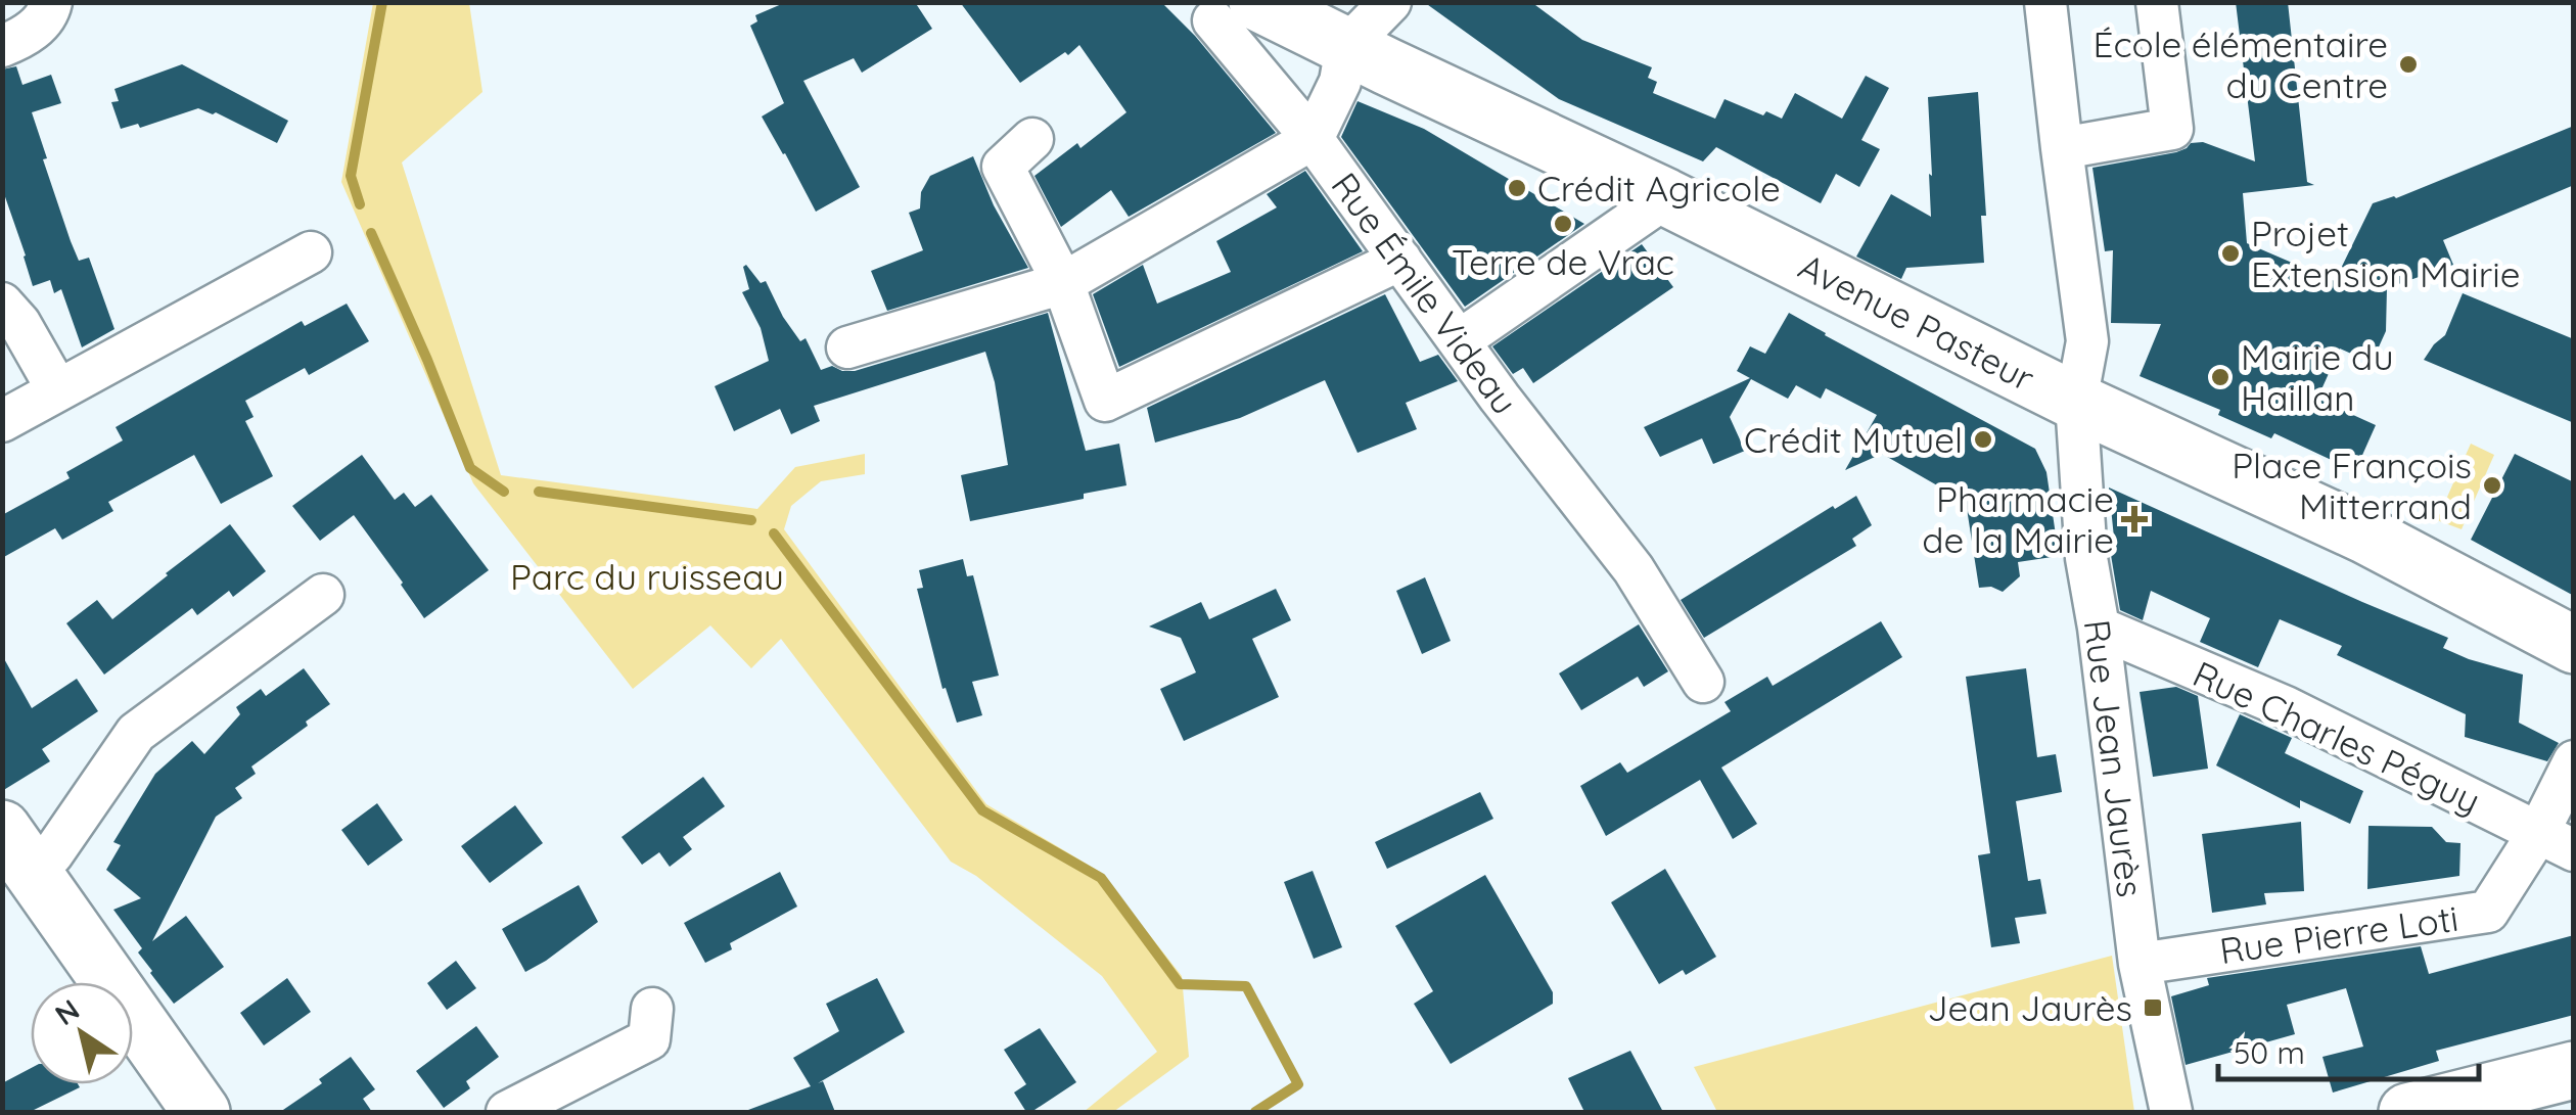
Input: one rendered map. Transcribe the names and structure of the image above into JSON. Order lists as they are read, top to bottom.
{
  "streets": {
    "main road": ["Avenue Pasteur"],
    "street": [
      "Rue Émile Videau",
      "Rue Charles Péguy",
      "Rue Jean Jaurès",
      "Rue Pierre Loti"
    ]
  },
  "crossings": [
    ["Rue Émile Videau", "Avenue Pasteur"],
    ["Avenue Pasteur", "Rue Jean Jaurès"],
    ["Rue Charles Péguy", "Rue Jean Jaurès"],
    ["Rue Charles Péguy", "Rue Pierre Loti"],
    ["Rue Jean Jaurès", "Rue Pierre Loti"]
  ],
  "parks": ["Parc du ruisseau"],
  "places": {
    "other": [
      "École élémentaire du Centre",
      "Crédit Agricole",
      "Terre de Vrac",
      "Projet Extension Mairie",
      "Mairie du Haillan",
      "Crédit Mutuel",
      "Place François Mitterrand"
    ],
    "health": ["Pharmacie de la Mairie"],
    "transit": ["Jean Jaurès"]
  },
  "scale_bar": "50 m",
  "north": "top left"
}
